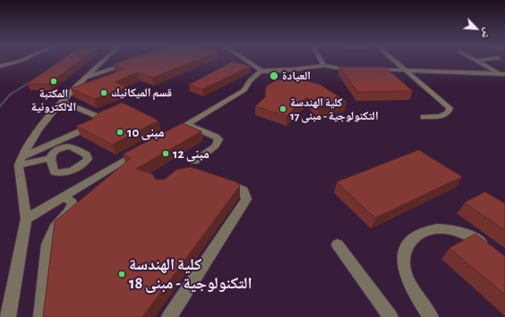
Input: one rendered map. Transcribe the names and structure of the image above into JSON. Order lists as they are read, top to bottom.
{
  "places": [
    "العيادة",
    "المكتبة الالكترونية",
    "قسم الميكانيك",
    "كلية الهندسة التكنولوجية - مبنى 17",
    "مبنى 10",
    "مبنى 12",
    "كلية الهندسة التكنولوجية - مبنى 18"
  ],
  "north": "bottom right"
}
